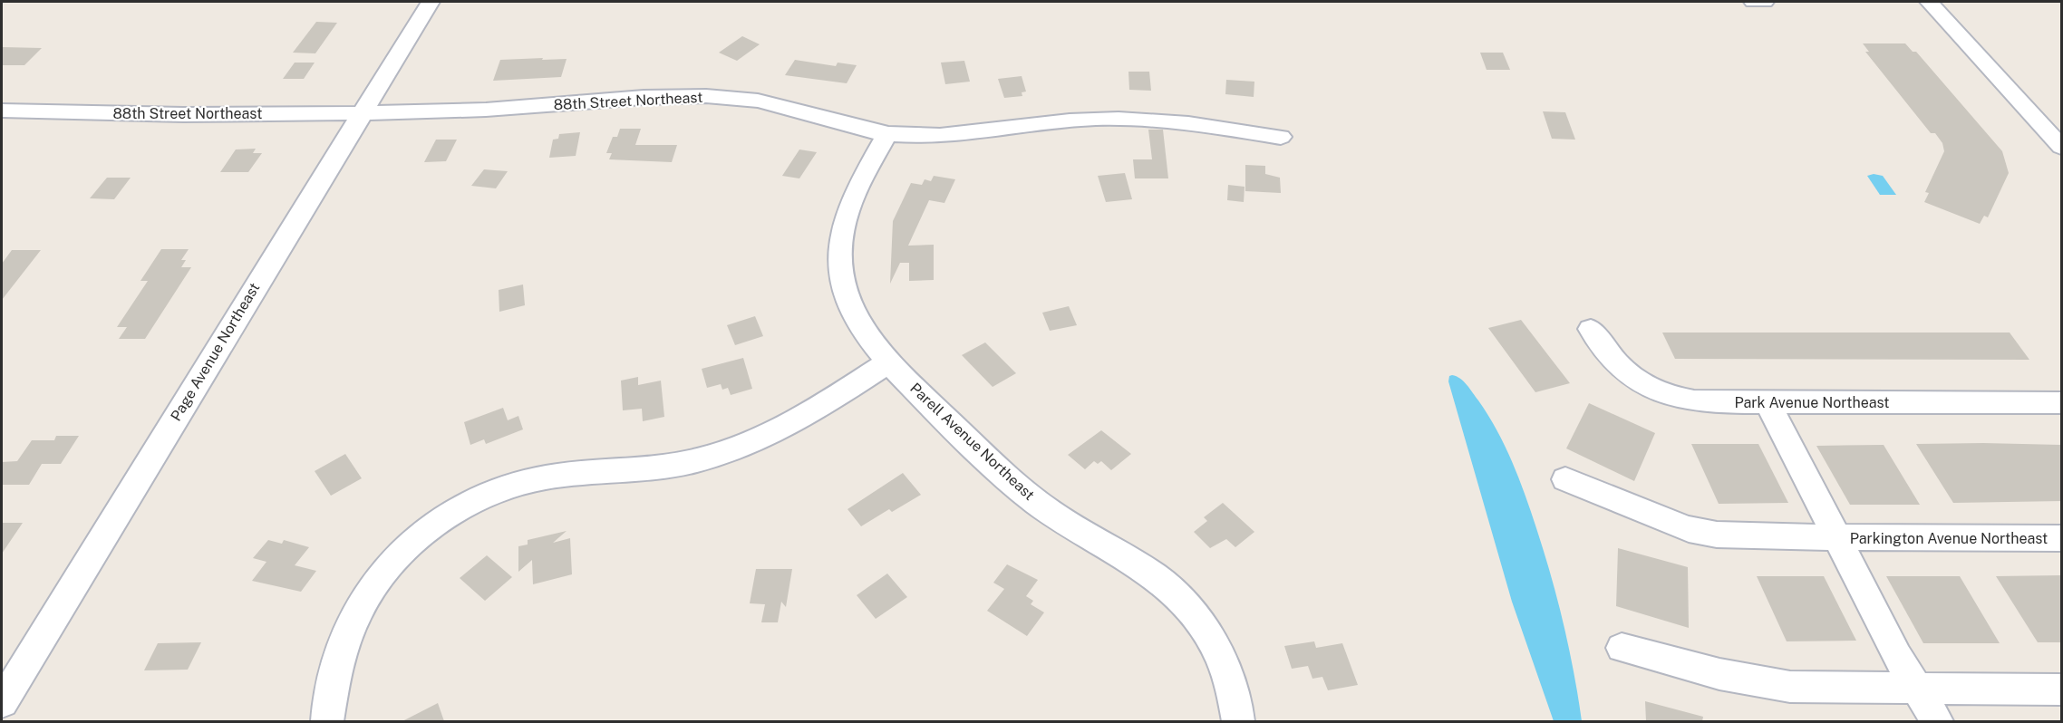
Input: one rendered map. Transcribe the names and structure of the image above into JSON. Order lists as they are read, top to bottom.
{
  "streets": {
    "street": [
      "88th Street Northeast",
      "Page Avenue Northeast",
      "Park Avenue Northeast",
      "Parell Avenue Northeast",
      "Parkington Avenue Northeast"
    ]
  },
  "crossings": [
    ["88th Street Northeast", "Page Avenue Northeast"],
    ["88th Street Northeast", "Parell Avenue Northeast"],
    ["Park Avenue Northeast", "Parkington Avenue Northeast"]
  ]
}
